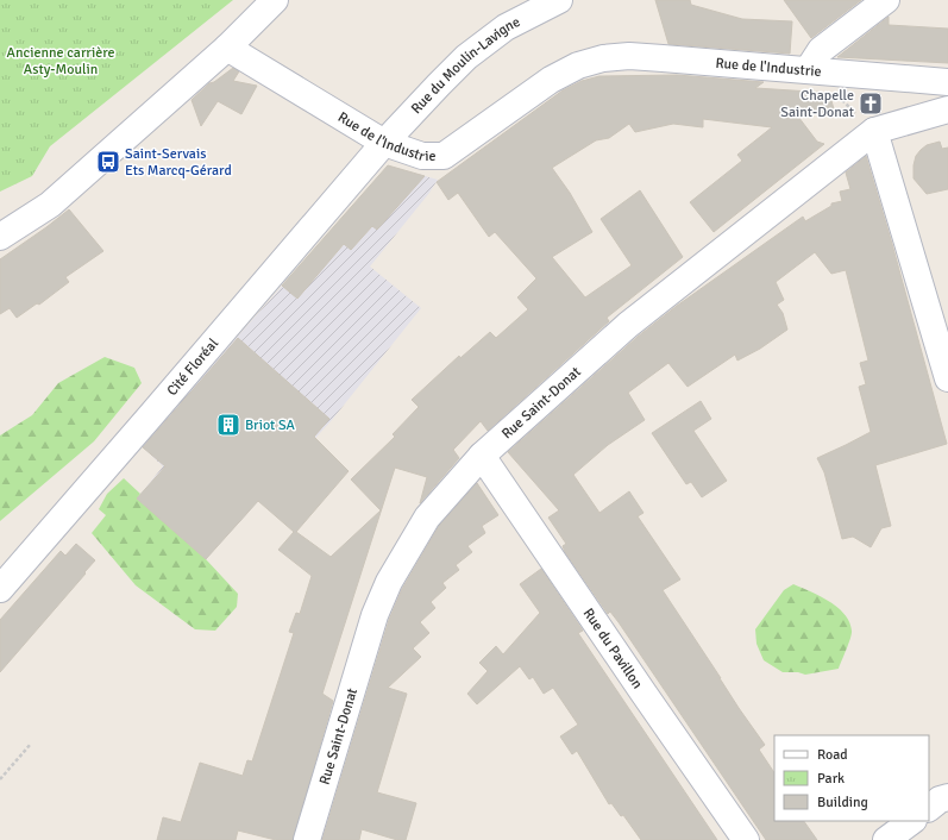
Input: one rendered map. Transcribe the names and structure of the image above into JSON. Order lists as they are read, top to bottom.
{
  "streets": {
    "street": [
      "Rue du Moulin-Lavigne",
      "Rue de l'Industrie",
      "Cité Floréal",
      "Rue Saint-Donat",
      "Rue du Pavillon"
    ]
  },
  "crossings": [
    ["Rue du Moulin-Lavigne", "Rue de l'Industrie"],
    ["Rue du Moulin-Lavigne", "Cité Floréal"],
    ["Rue de l'Industrie", "Cité Floréal"],
    ["Rue Saint-Donat", "Rue du Pavillon"]
  ],
  "parks": ["Ancienne carrière Asty-Moulin"],
  "places": {
    "church": ["Chapelle Saint-Donat"],
    "bus stop": ["Saint-Servais Ets Marcq-Gérard"],
    "building": ["Briot SA"]
  },
  "legend": ["Road", "Park", "Building"]
}
